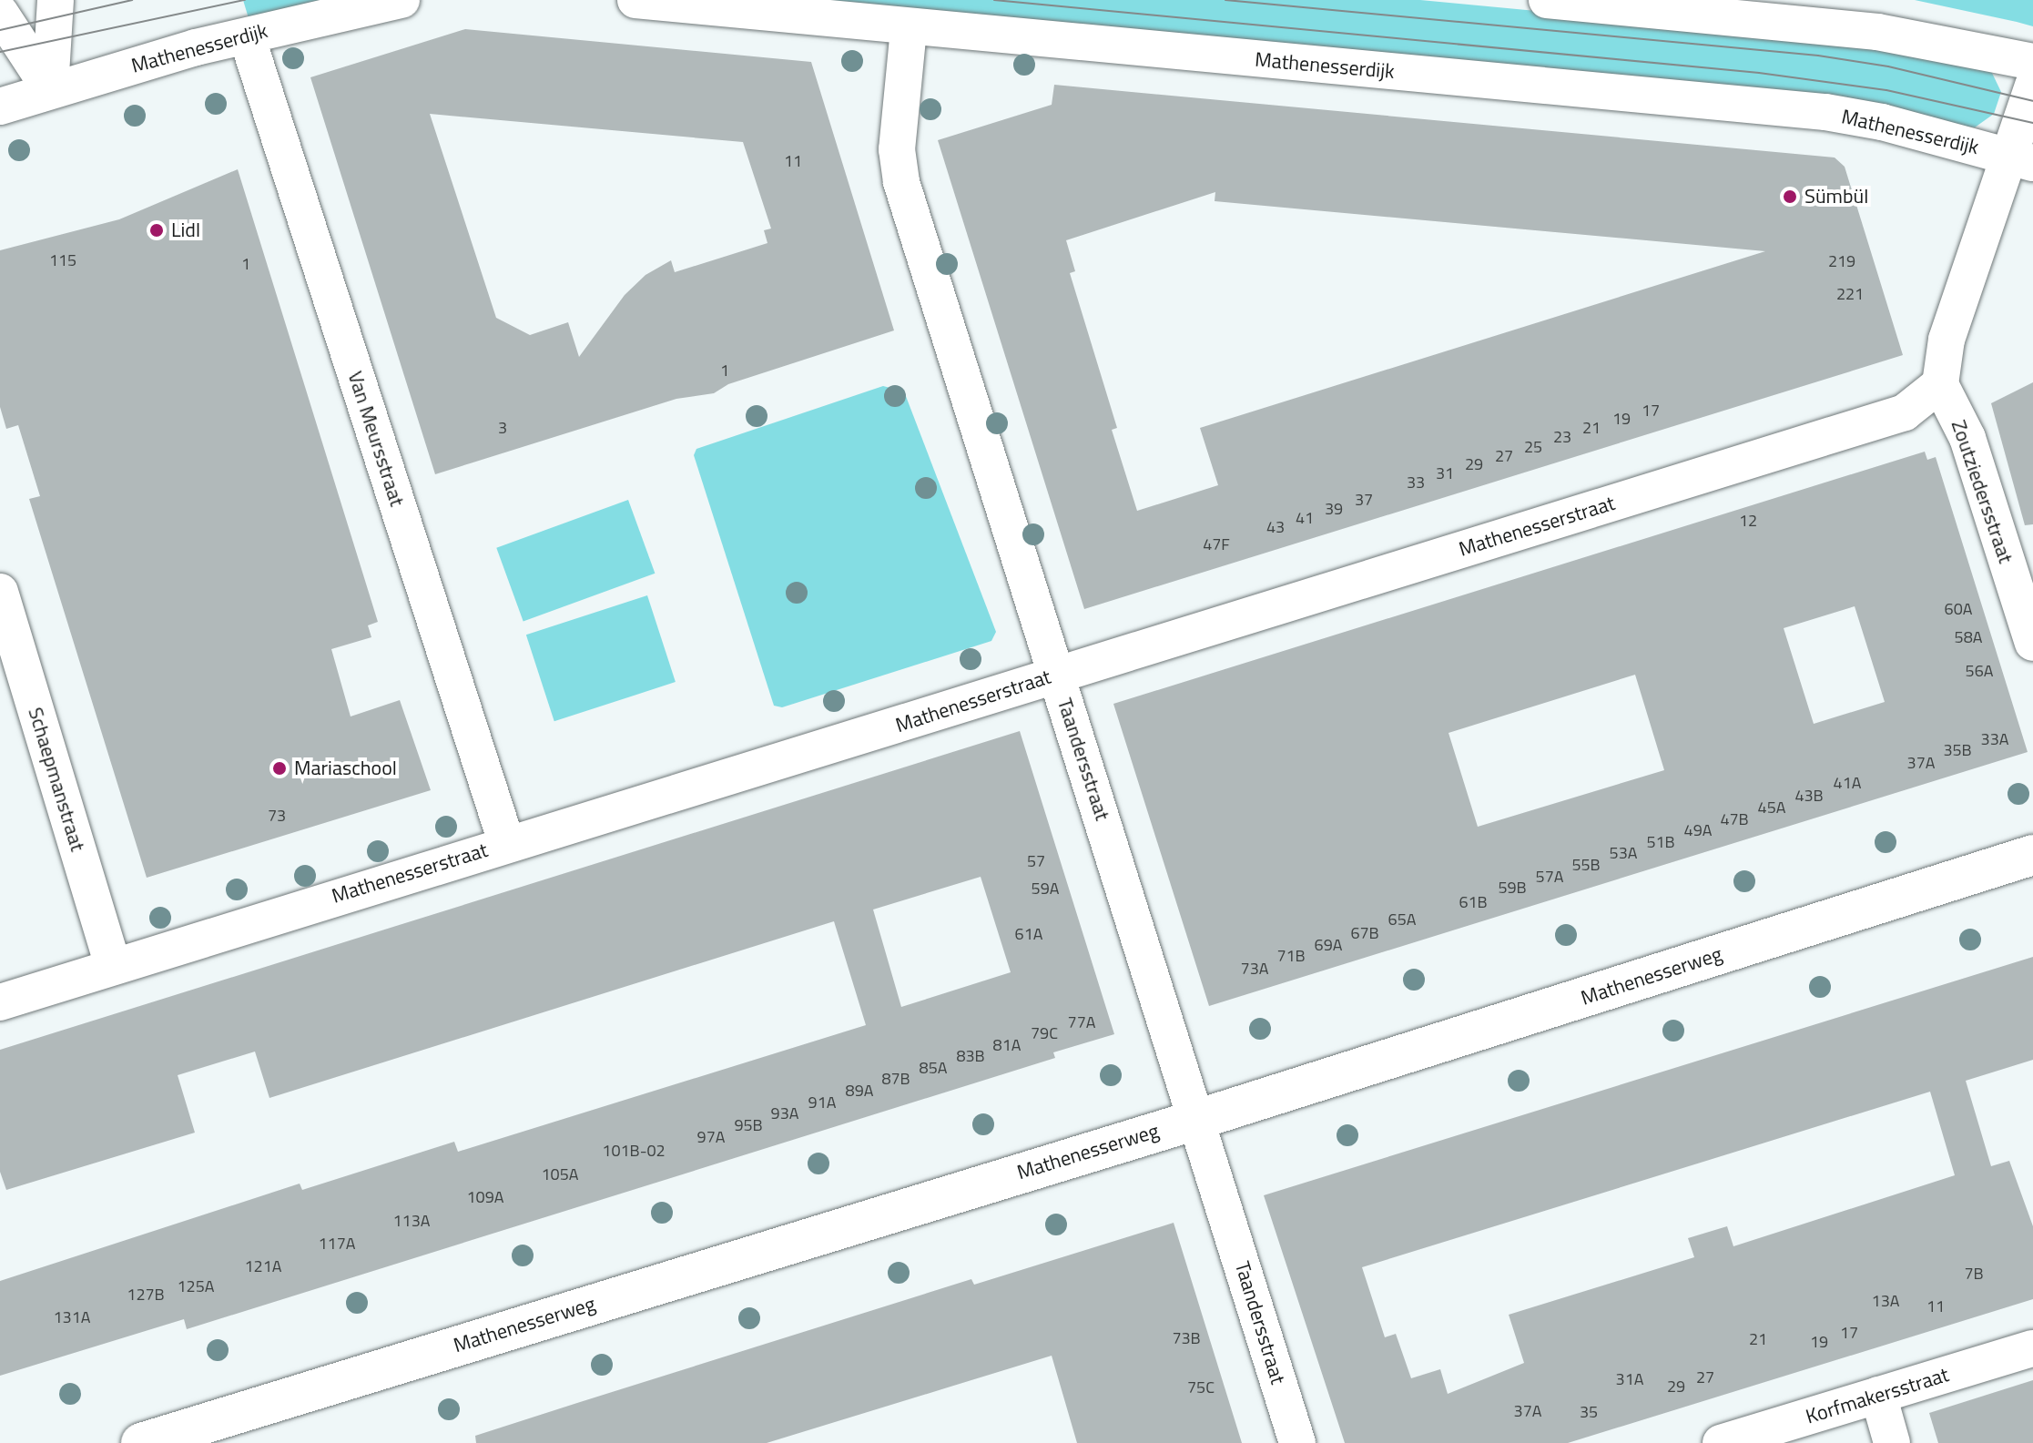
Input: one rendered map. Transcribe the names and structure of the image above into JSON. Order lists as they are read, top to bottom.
{
  "streets": {
    "street": [
      "Mathenesserdijk",
      "Van Meursstraat",
      "Zoutziedersstraat",
      "Mathenesserstraat",
      "Taandersstraat",
      "Schaepmanstraat",
      "Mathenesserweg",
      "Korfmakersstraat"
    ]
  },
  "crossings": [
    ["Mathenesserdijk", "Van Meursstraat"],
    ["Mathenesserdijk", "Taandersstraat"],
    ["Van Meursstraat", "Mathenesserstraat"],
    ["Zoutziedersstraat", "Mathenesserstraat"],
    ["Mathenesserstraat", "Taandersstraat"],
    ["Mathenesserstraat", "Schaepmanstraat"],
    ["Taandersstraat", "Mathenesserweg"]
  ],
  "places": ["Sümbül", "Lidl", "Mariaschool"],
  "house_numbers": [
    "11",
    "115",
    "219",
    "1",
    "221",
    "1",
    "17",
    "19",
    "3",
    "21",
    "23",
    "25",
    "27",
    "29",
    "31",
    "33",
    "37",
    "39",
    "41",
    "12",
    "43",
    "47F",
    "60A",
    "58A",
    "56A",
    "33A",
    "35B",
    "37A",
    "41A",
    "43B",
    "45A",
    "73",
    "47B",
    "49A",
    "51B",
    "53A",
    "57",
    "55B",
    "57A",
    "59B",
    "59A",
    "61B",
    "65A",
    "67B",
    "61A",
    "69A",
    "71B",
    "73A",
    "77A",
    "79C",
    "81A",
    "83B",
    "85A",
    "87B",
    "89A",
    "91A",
    "93A",
    "95B",
    "97A",
    "101B-02",
    "105A",
    "109A",
    "113A",
    "117A",
    "121A",
    "7B",
    "125A",
    "127B",
    "13A",
    "11",
    "131A",
    "17",
    "73B",
    "21",
    "19",
    "27",
    "31A",
    "29",
    "75C",
    "37A",
    "35"
  ]
}
